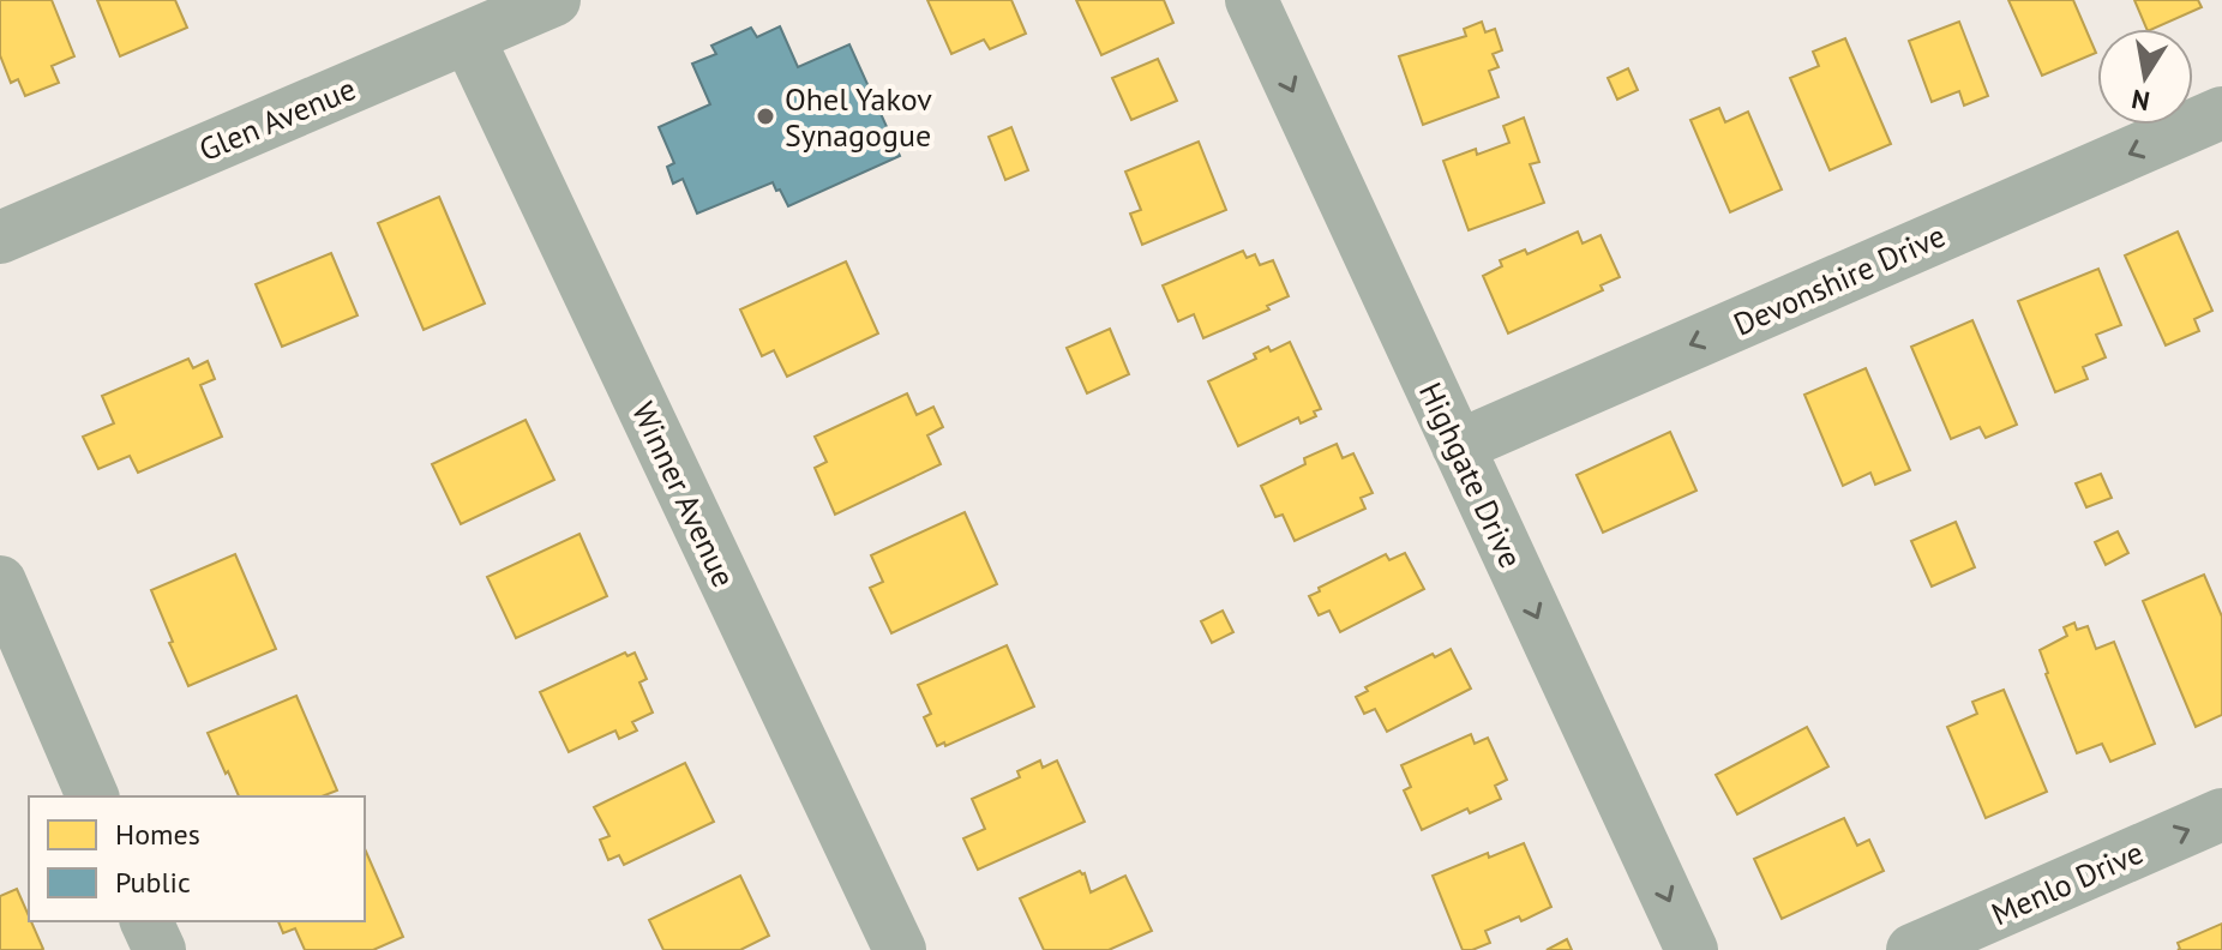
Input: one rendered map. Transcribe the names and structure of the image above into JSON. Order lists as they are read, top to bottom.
{
  "streets": {
    "street": [
      "Glen Avenue",
      "Devonshire Drive",
      "Highgate Drive",
      "Winner Avenue",
      "Menlo Drive"
    ]
  },
  "crossings": [
    ["Glen Avenue", "Winner Avenue"],
    ["Devonshire Drive", "Highgate Drive"]
  ],
  "one_way": ["Devonshire Drive", "Highgate Drive", "Menlo Drive"],
  "places": ["Ohel Yakov Synagogue"],
  "legend": ["Homes", "Public"],
  "north": "bottom"
}
